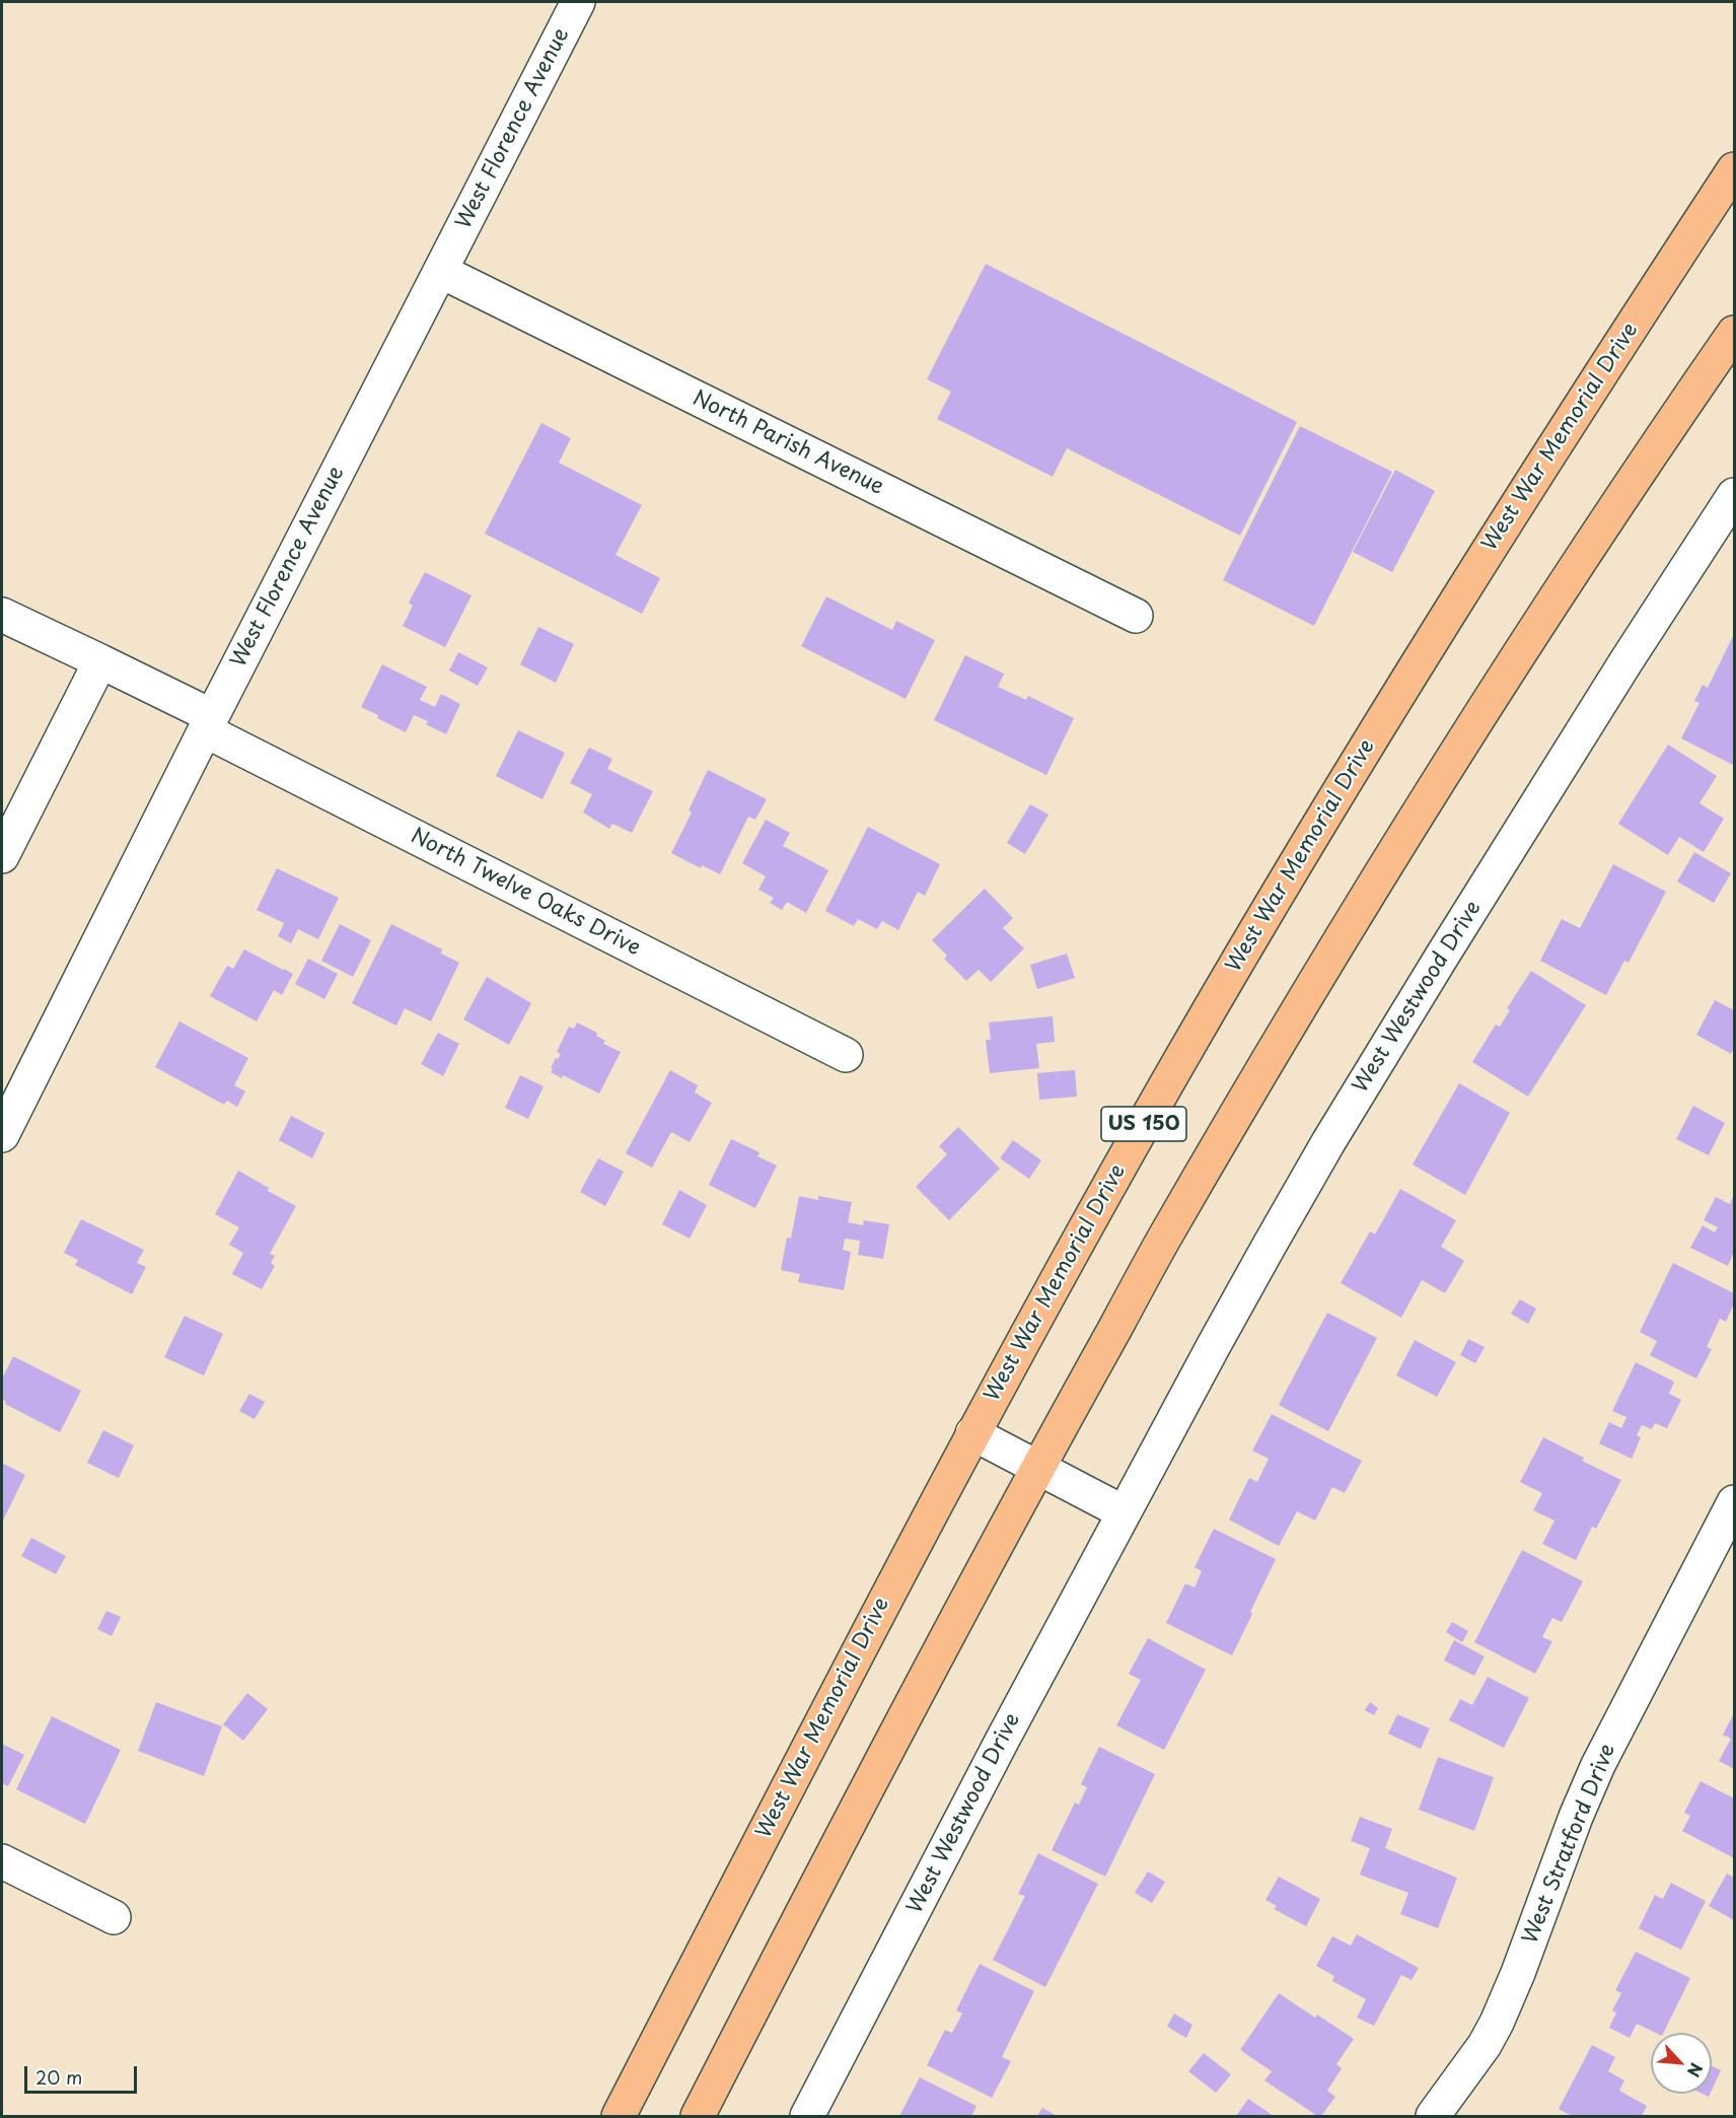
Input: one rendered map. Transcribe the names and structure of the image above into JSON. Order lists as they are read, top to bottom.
{
  "streets": {
    "highway": ["West War Memorial Drive", "US 150"],
    "street": [
      "West Florence Avenue",
      "North Parish Avenue",
      "North Twelve Oaks Drive",
      "West Westwood Drive",
      "West Stratford Drive"
    ]
  },
  "crossings": [
    ["West Florence Avenue", "North Parish Avenue"],
    ["West Florence Avenue", "North Twelve Oaks Drive"]
  ],
  "scale_bar": "20 m",
  "north": "bottom right"
}
